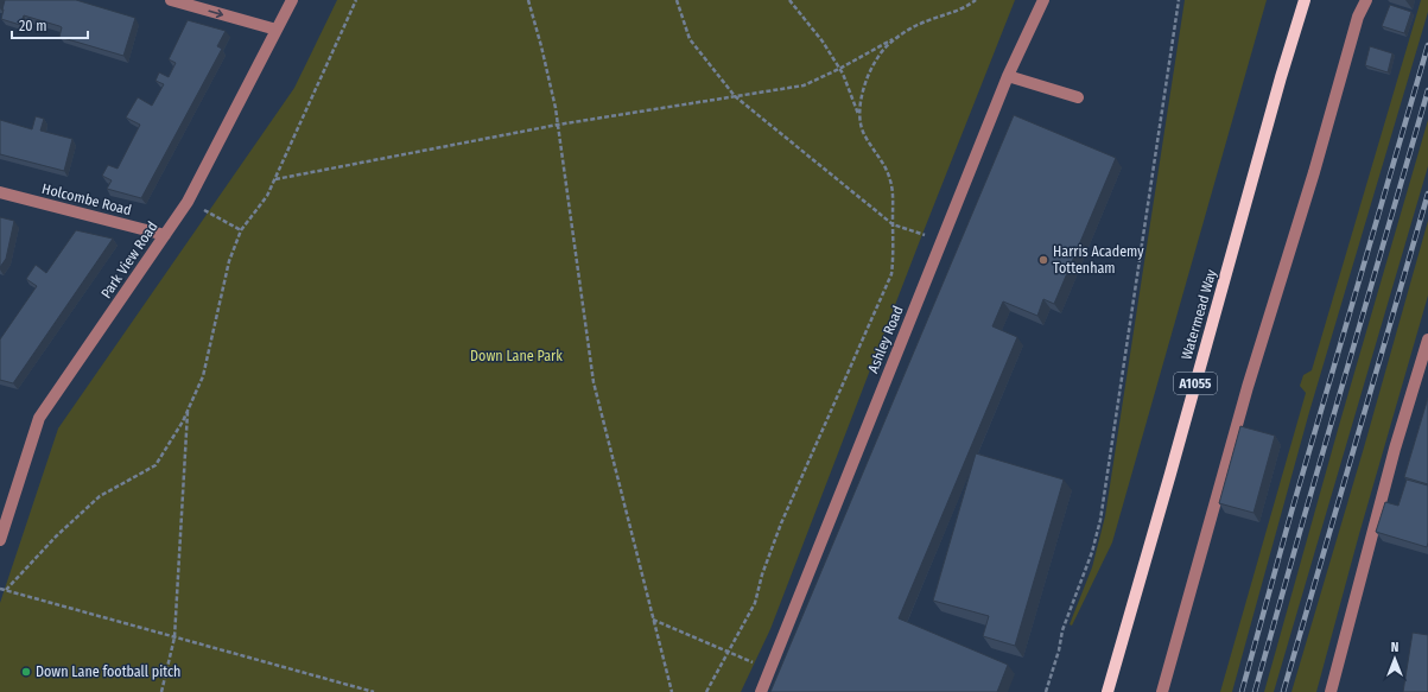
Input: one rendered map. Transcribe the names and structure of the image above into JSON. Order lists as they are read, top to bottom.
{
  "streets": {
    "main road": ["Watermead Way", "A1055"],
    "street": ["Holcombe Road", "Park View Road", "Ashley Road"]
  },
  "crossings": [
    ["Holcombe Road", "Park View Road"]
  ],
  "parks": ["Down Lane Park"],
  "places": ["Harris Academy Tottenham", "Down Lane football pitch"],
  "scale_bar": "20 m",
  "north": "top"
}
